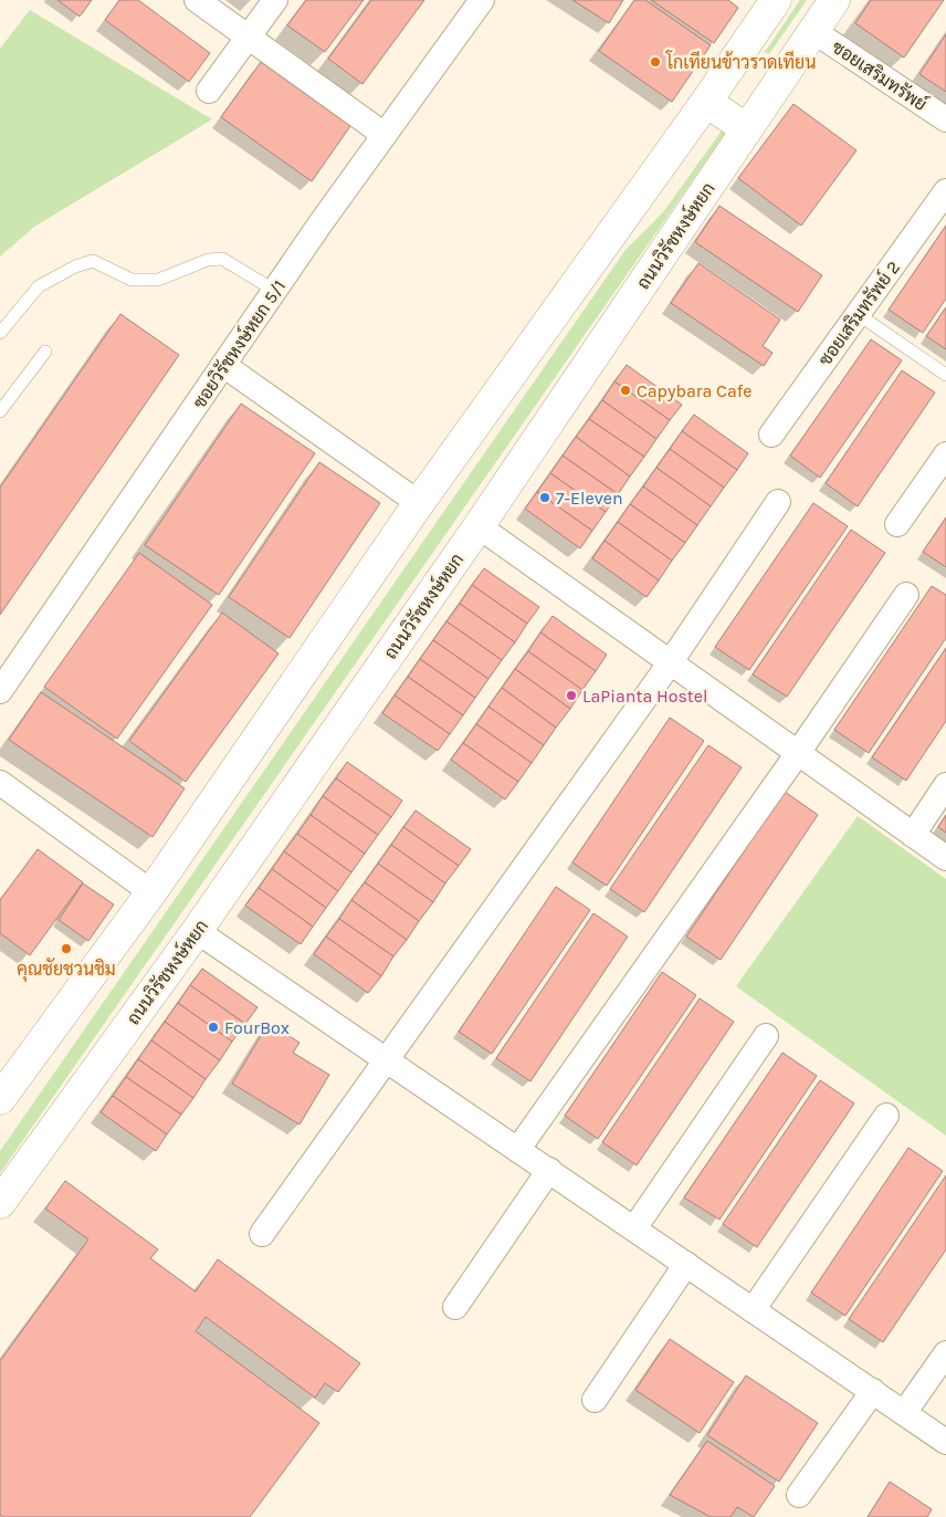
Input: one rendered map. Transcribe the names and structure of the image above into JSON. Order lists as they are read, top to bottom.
{
  "streets": {
    "main road": ["ถนนวิรัชหงษ์หยก"],
    "street": ["ซอยเสริมทรัพย์", "ซอยเสริมทรัพย์ 2", "ซอยวิรัชหงษ์หยก 5/1"]
  },
  "crossings": [
    ["ซอยเสริมทรัพย์", "ถนนวิรัชหงษ์หยก"]
  ],
  "places": [
    "โกเทียนข้าวราดเทียน",
    "Capybara Cafe",
    "7-Eleven",
    "LaPianta Hostel",
    "คุณชัยชวนชิม",
    "FourBox"
  ]
}
